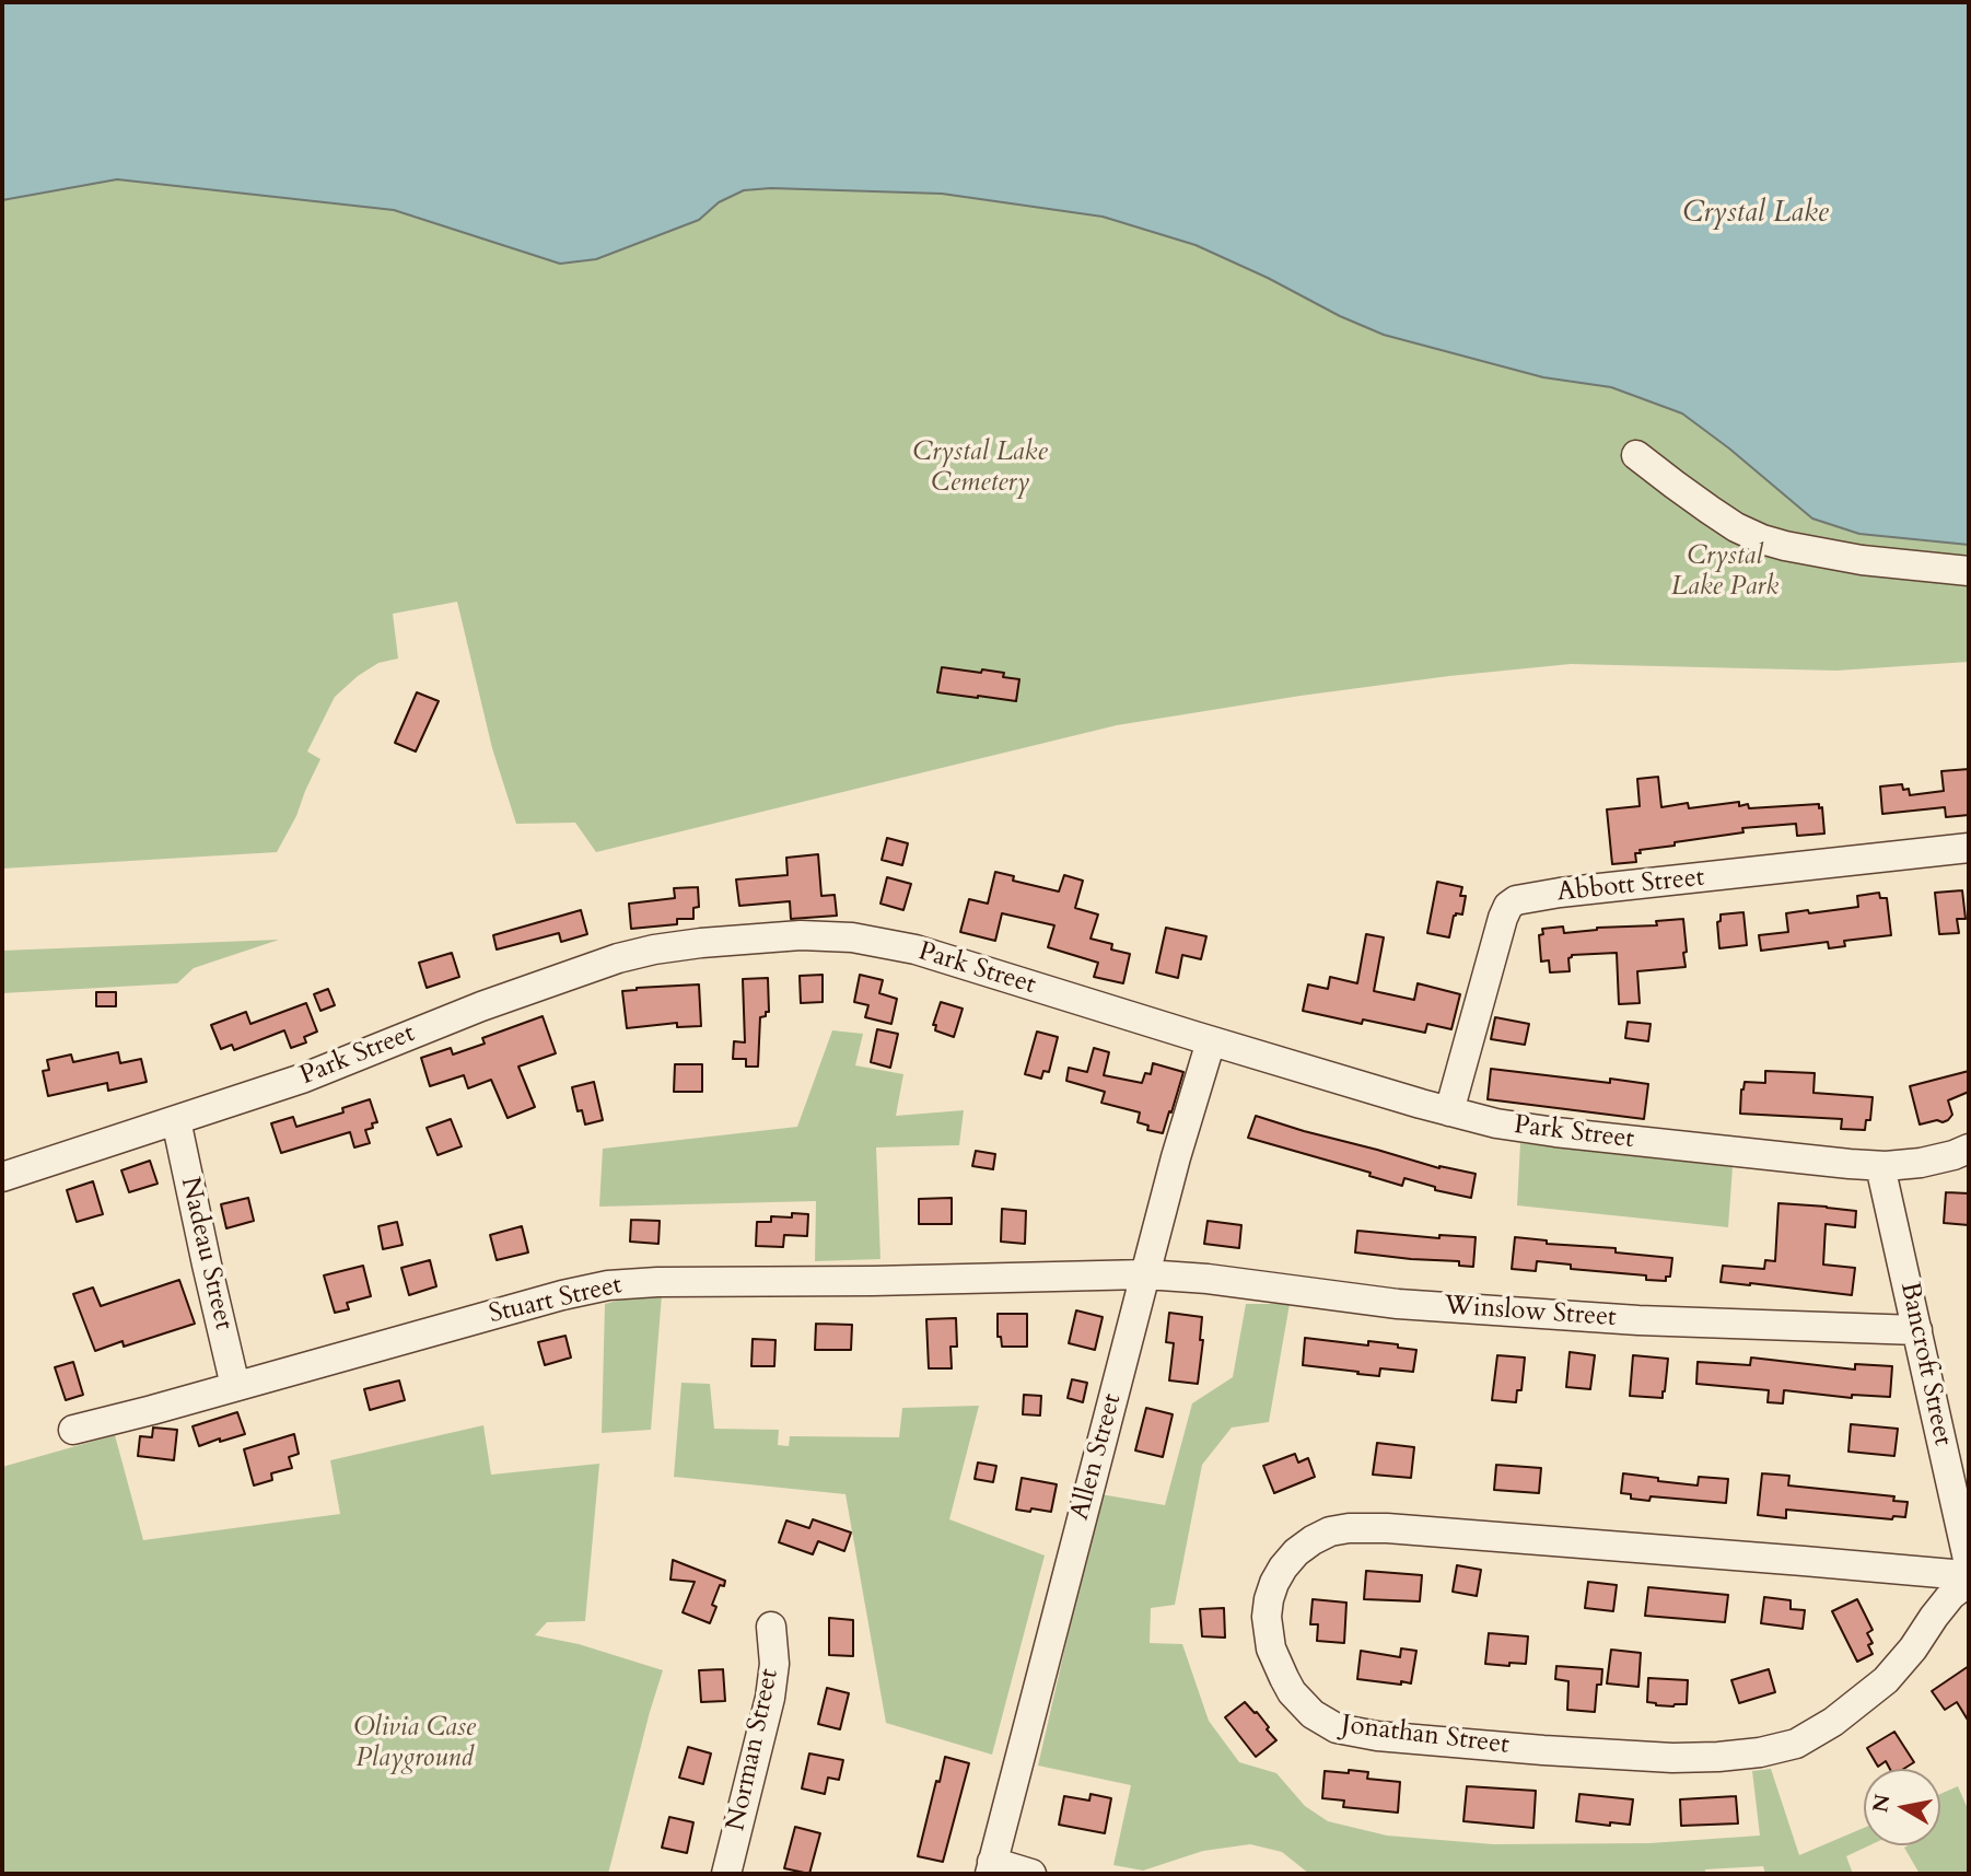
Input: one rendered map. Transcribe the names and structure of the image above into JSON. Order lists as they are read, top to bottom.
{
  "streets": {
    "street": [
      "Abbott Street",
      "Park Street",
      "Nadeau Street",
      "Stuart Street",
      "Winslow Street",
      "Bancroft Street",
      "Allen Street",
      "Jonathan Street",
      "Norman Street"
    ]
  },
  "crossings": [
    ["Abbott Street", "Park Street"],
    ["Park Street", "Nadeau Street"],
    ["Park Street", "Bancroft Street"],
    ["Park Street", "Allen Street"],
    ["Nadeau Street", "Stuart Street"],
    ["Stuart Street", "Winslow Street"],
    ["Stuart Street", "Allen Street"],
    ["Winslow Street", "Bancroft Street"],
    ["Winslow Street", "Allen Street"]
  ],
  "water": ["Crystal Lake"],
  "parks": ["Crystal Lake Cemetery", "Crystal Lake Park", "Olivia Case Playground"],
  "north": "left"
}
